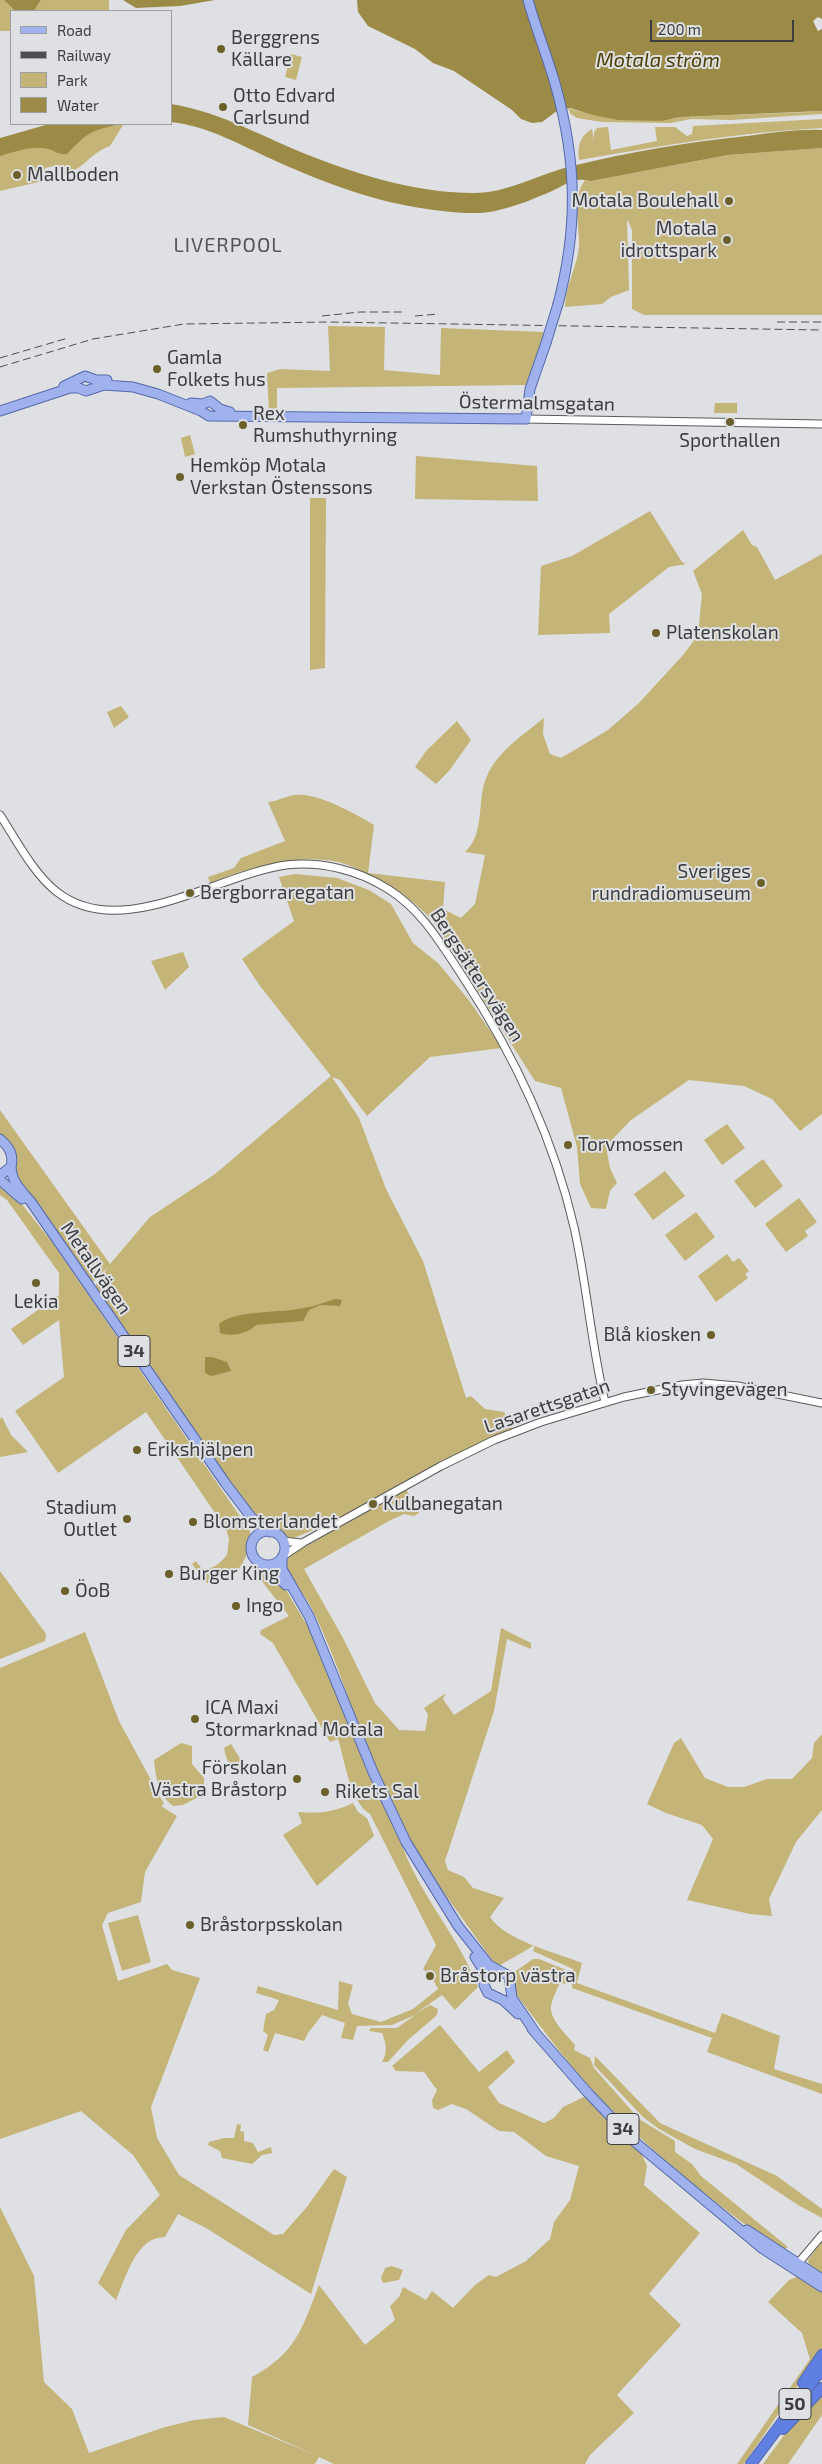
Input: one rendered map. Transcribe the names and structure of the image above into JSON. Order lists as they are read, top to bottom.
{
  "streets": {
    "highway": ["50"],
    "main road": ["Östermalmsgatan", "Metallvägen", "34"],
    "street": ["Bergsättersvägen", "Lasarettsgatan"]
  },
  "crossings": [
    ["Bergsättersvägen", "Lasarettsgatan"],
    ["Metallvägen", "34"],
    ["Metallvägen", "Lasarettsgatan"],
    ["34", "Lasarettsgatan"]
  ],
  "districts": ["LIVERPOOL"],
  "water": ["Motala ström"],
  "places": [
    "Berggrens Källare",
    "Otto Edvard Carlsund",
    "Mallboden",
    "Motala Boulehall",
    "Motala idrottspark",
    "Gamla Folkets hus",
    "Sporthallen",
    "Rex Rumshuthyrning",
    "Hemköp Motala Verkstan Östenssons",
    "Platenskolan",
    "Sveriges rundradiomuseum",
    "Bergborraregatan",
    "Torvmossen",
    "Lekia",
    "Blå kiosken",
    "Styvingevägen",
    "Erikshjälpen",
    "Kulbanegatan",
    "Stadium Outlet",
    "Blomsterlandet",
    "Burger King",
    "ÖoB",
    "Ingo",
    "ICA Maxi Stormarknad Motala",
    "Förskolan Västra Bråstorp",
    "Rikets Sal",
    "Bråstorpsskolan",
    "Bråstorp västra"
  ],
  "legend": [
    "Road",
    "Railway",
    "Park",
    "Water"
  ],
  "scale_bar": "200 m"
}
